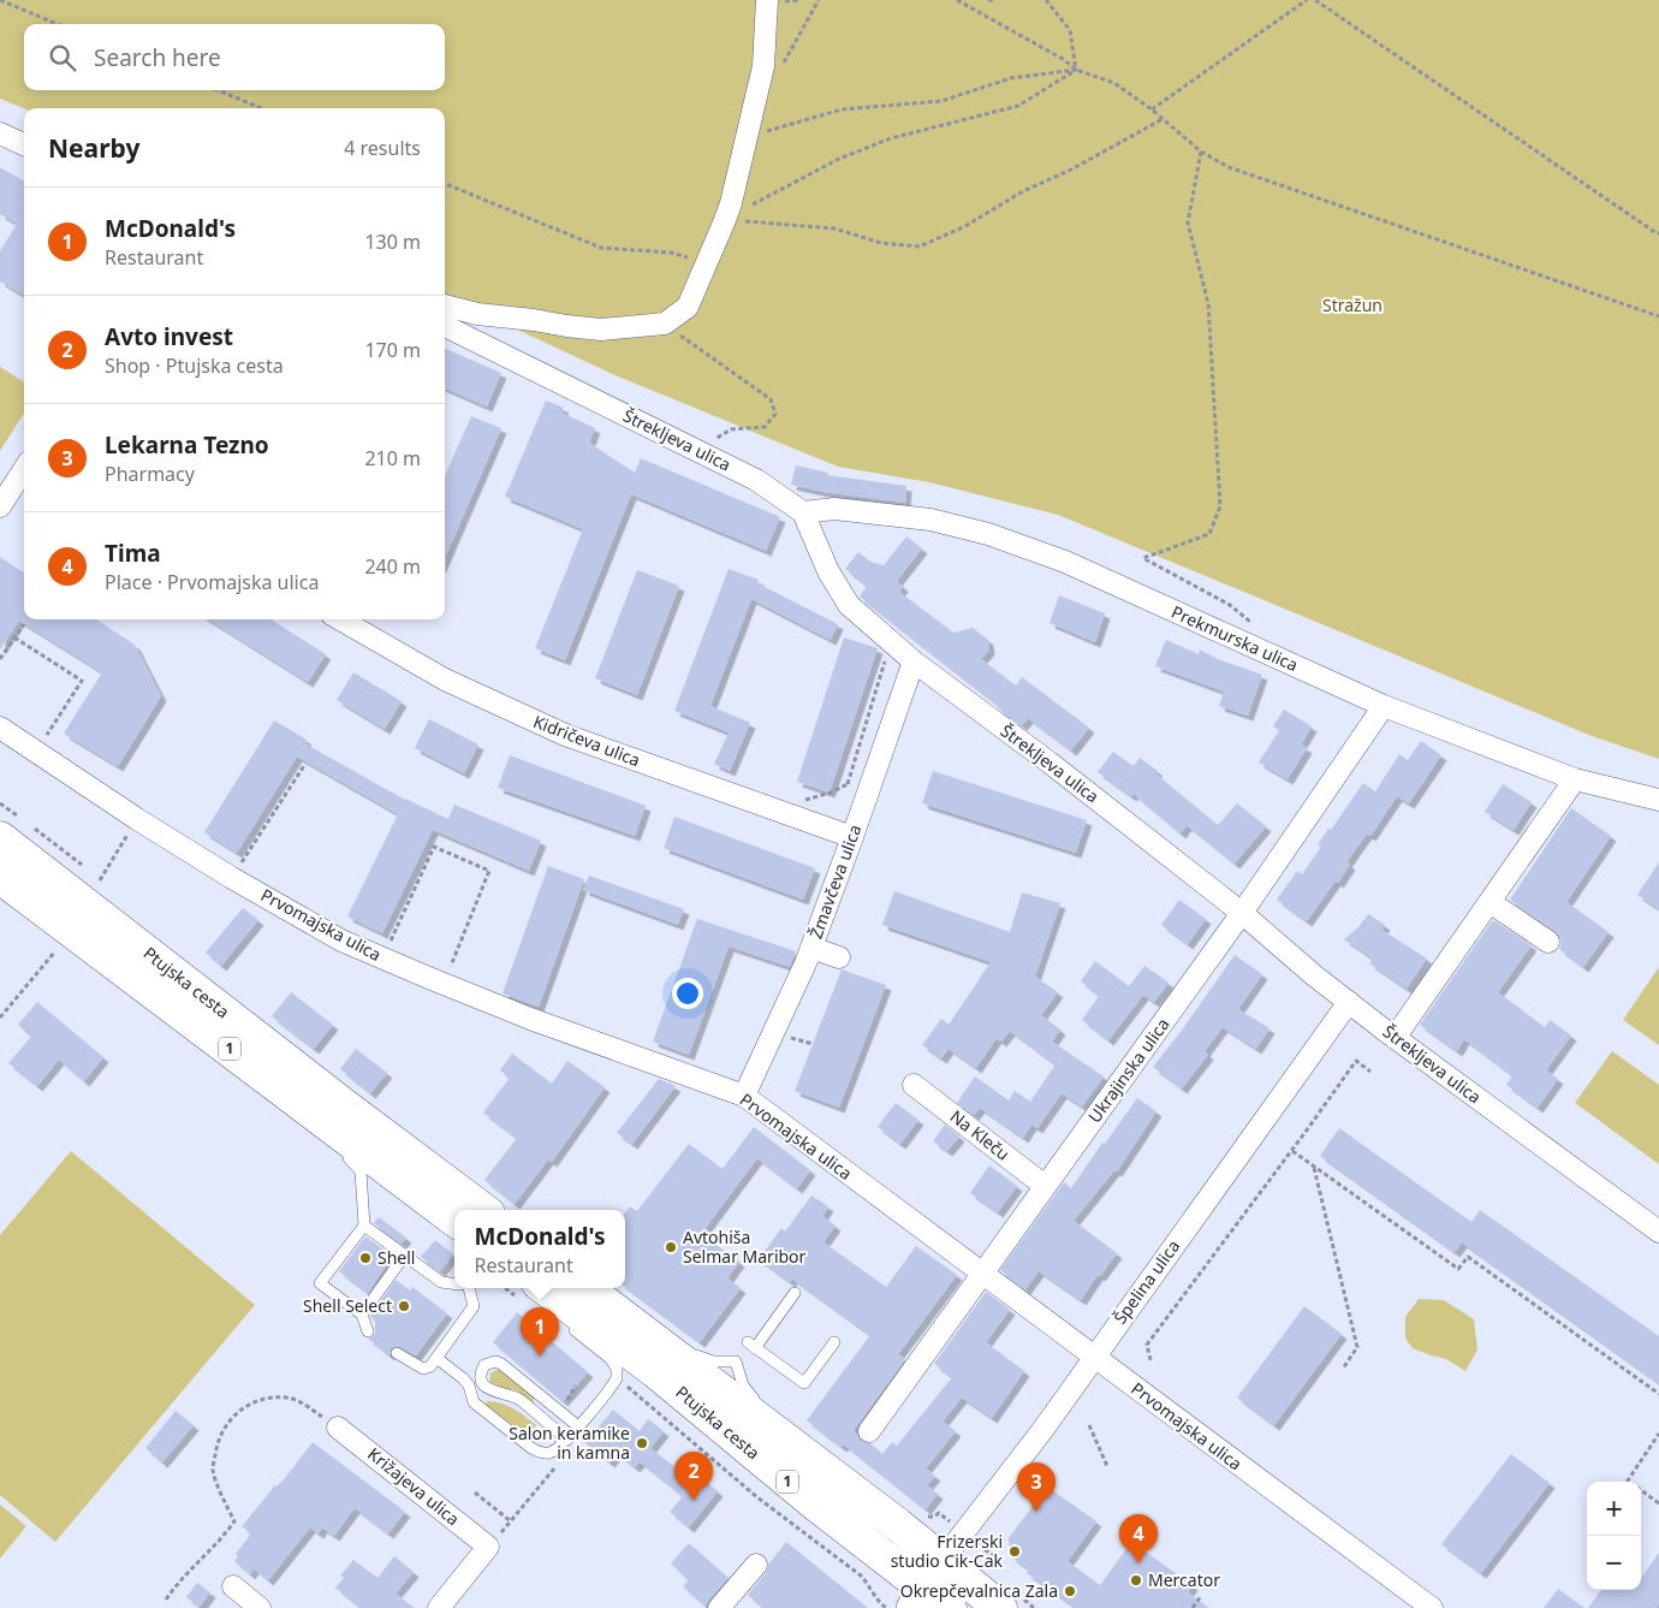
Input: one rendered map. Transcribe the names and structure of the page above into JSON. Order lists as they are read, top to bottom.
{
  "streets": {
    "main road": ["Ptujska cesta", "1"],
    "street": [
      "Štrekljeva ulica",
      "Prekmurska ulica",
      "Kidričeva ulica",
      "Žmavčeva ulica",
      "Prvomajska ulica",
      "Ukrajinska ulica",
      "Na Kleču",
      "Špelina ulica",
      "Križajeva ulica"
    ]
  },
  "crossings": [
    ["Štrekljeva ulica", "Prekmurska ulica"],
    ["Štrekljeva ulica", "Žmavčeva ulica"],
    ["Štrekljeva ulica", "Ukrajinska ulica"],
    ["Štrekljeva ulica", "Špelina ulica"],
    ["Prekmurska ulica", "Ukrajinska ulica"],
    ["Kidričeva ulica", "Žmavčeva ulica"],
    ["Žmavčeva ulica", "Prvomajska ulica"],
    ["Prvomajska ulica", "Ukrajinska ulica"],
    ["Prvomajska ulica", "Špelina ulica"],
    ["Ptujska cesta", "Špelina ulica"],
    ["Ukrajinska ulica", "Na Kleču"]
  ],
  "parks": ["Stražun"],
  "places": [
    "Avtohiša Selmar Maribor",
    "Shell",
    "Shell Select",
    "Salon keramike in kamna",
    "Frizerski studio Cik-Cak",
    "Mercator",
    "Okrepčevalnica Zala"
  ],
  "page": {
    "search": "Search here",
    "heading": ["Nearby", "4 results"],
    "list": [
      {
        "mark": "1",
        "name": "McDonald's",
        "note": "Restaurant",
        "value": "130 m"
      },
      {
        "mark": "2",
        "name": "Avto invest",
        "note": "Shop · Ptujska cesta",
        "value": "170 m"
      },
      {
        "mark": "3",
        "name": "Lekarna Tezno",
        "note": "Pharmacy",
        "value": "210 m"
      },
      {
        "mark": "4",
        "name": "Tima",
        "note": "Place · Prvomajska ulica",
        "value": "240 m"
      }
    ],
    "popup": ["McDonald's", "Restaurant"],
    "pins": [
      "1",
      "2",
      "3",
      "4"
    ],
    "map_buttons": ["+", "−"]
  }
}
